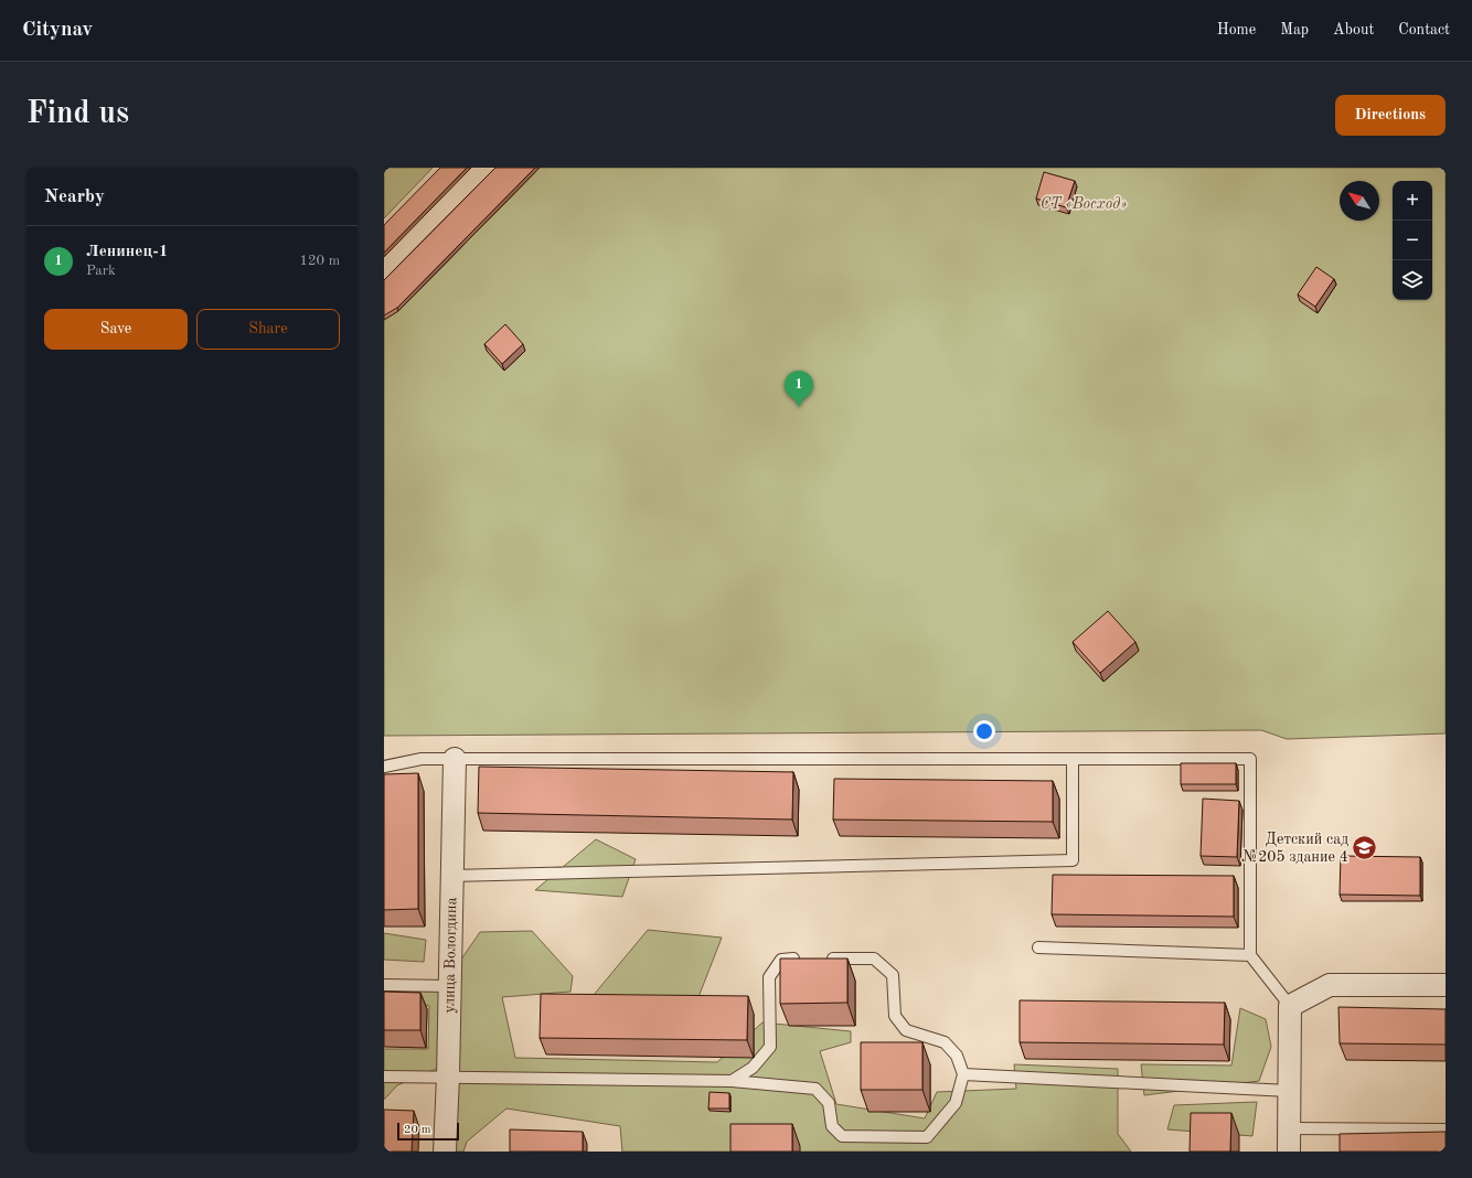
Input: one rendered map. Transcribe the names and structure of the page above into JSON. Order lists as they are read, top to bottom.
{
  "streets": {
    "street": ["улица Вологдина"]
  },
  "parks": ["СТ «Восход»"],
  "places": {
    "school or university": ["Детский сад №205 здание 4"]
  },
  "scale_bar": "20 m",
  "north": "top left",
  "page": {
    "header": "Citynav",
    "nav": [
      "Home",
      "Map",
      "About",
      "Contact"
    ],
    "buttons": [
      "Directions",
      ["Save", "Share"]
    ],
    "title": "Find us",
    "heading": "Nearby",
    "map_buttons": ["+", "−"],
    "list": [
      {
        "mark": "1",
        "name": "Ленинец-1",
        "note": "Park",
        "value": "120 m"
      }
    ],
    "pins": "1",
    "scale": "20 m"
  }
}
